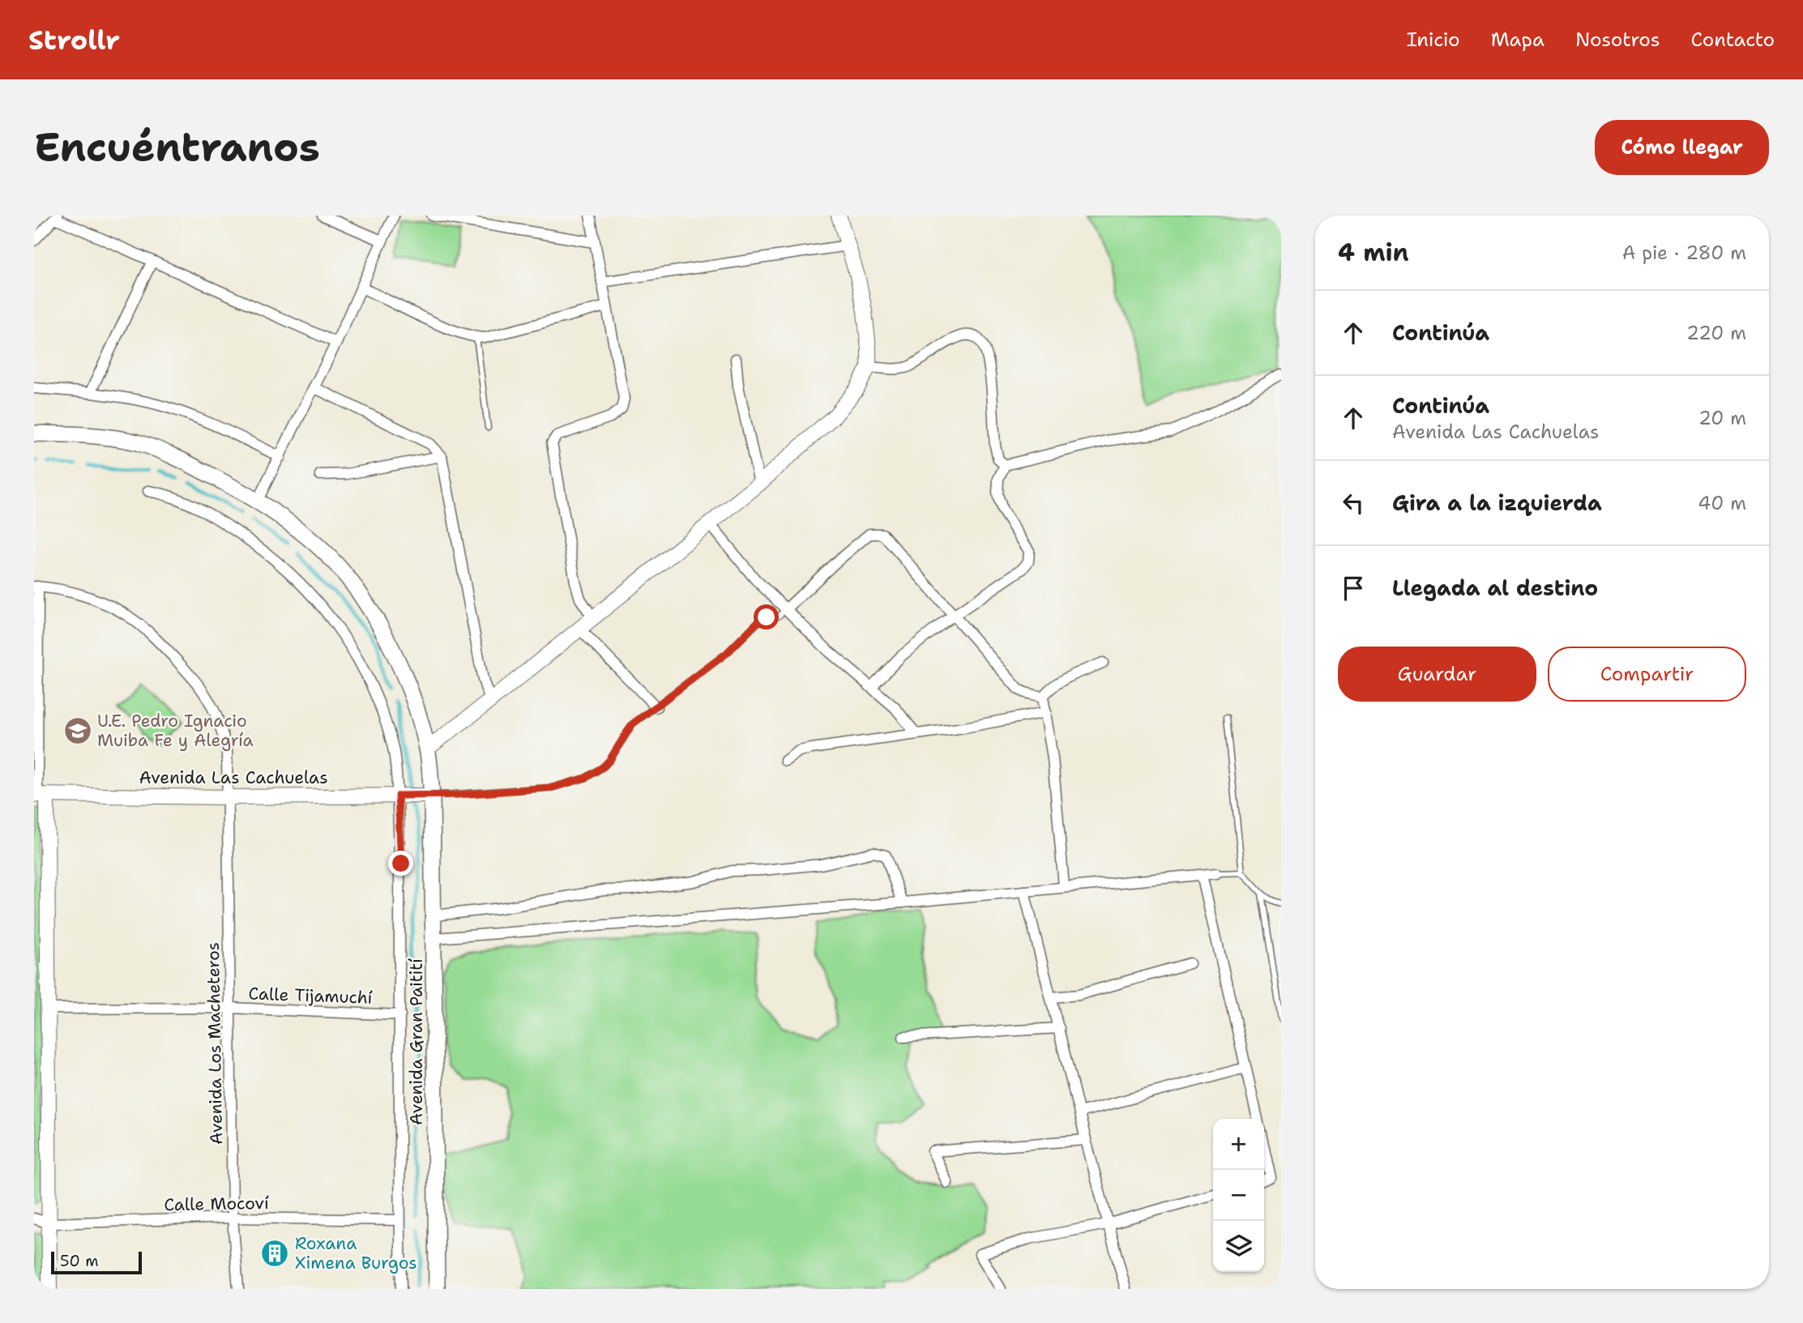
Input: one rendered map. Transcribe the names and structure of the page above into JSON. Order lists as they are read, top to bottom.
{
  "streets": {
    "main road": ["Avenida Gran Paitití"],
    "street": [
      "Avenida Las Cachuelas",
      "Calle Tijamuchí",
      "Avenida Los Macheteros",
      "Calle Mocoví"
    ]
  },
  "crossings": [
    ["Avenida Las Cachuelas", "Avenida Gran Paitití"],
    ["Avenida Las Cachuelas", "Avenida Los Macheteros"],
    ["Calle Tijamuchí", "Avenida Los Macheteros"],
    ["Avenida Los Macheteros", "Calle Mocoví"]
  ],
  "places": {
    "school or university": ["U.E. Pedro Ignacio Muiba Fe y Alegría"],
    "building": ["Roxana Ximena Burgos"]
  },
  "scale_bar": "50 m",
  "page": {
    "header": "Strollr",
    "nav": [
      "Inicio",
      "Mapa",
      "Nosotros",
      "Contacto"
    ],
    "buttons": [
      "Cómo llegar",
      ["Guardar", "Compartir"]
    ],
    "title": "Encuéntranos",
    "heading": ["4 min", "A pie · 280 m"],
    "list": [
      ["Continúa", "220 m"],
      ["Continúa", "Avenida Las Cachuelas", "20 m"],
      ["Gira a la izquierda", "40 m"],
      "Llegada al destino"
    ],
    "map_buttons": ["+", "−"],
    "scale": "50 m"
  }
}
